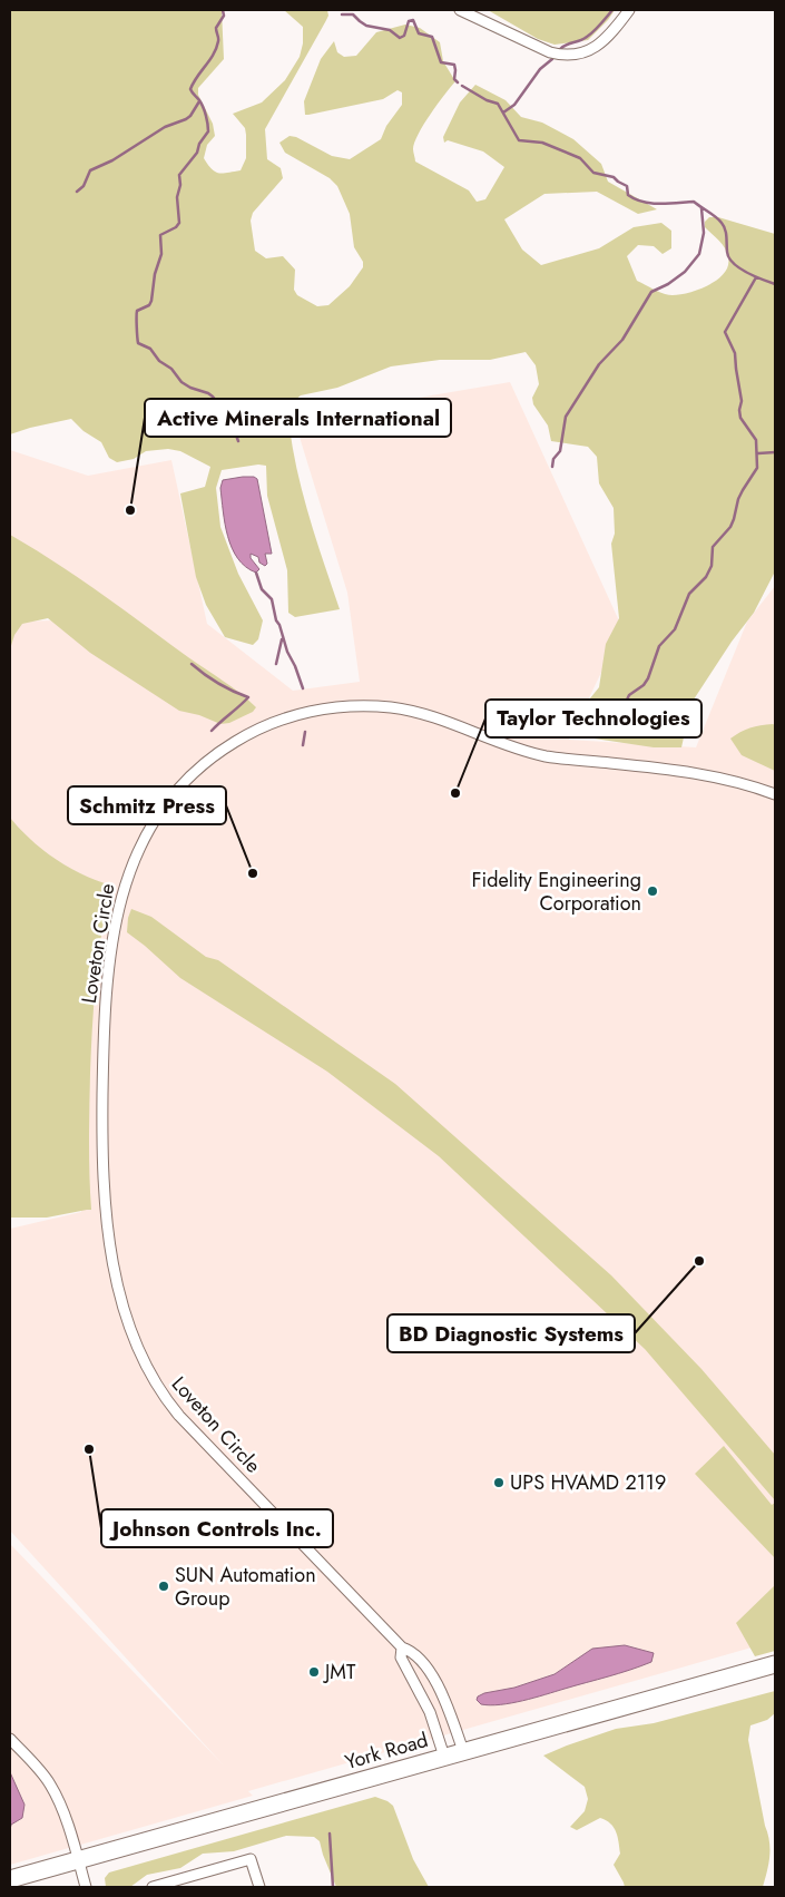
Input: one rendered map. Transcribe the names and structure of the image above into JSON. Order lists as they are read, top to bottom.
{
  "streets": {
    "main road": ["York Road"],
    "street": ["Loveton Circle"]
  },
  "crossings": [
    ["Loveton Circle", "York Road"]
  ],
  "places": [
    "Active Minerals International",
    "Taylor Technologies",
    "Schmitz Press",
    "Fidelity Engineering Corporation",
    "BD Diagnostic Systems",
    "Johnson Controls Inc.",
    "UPS HVAMD 2119",
    "SUN Automation Group",
    "JMT"
  ]
}
